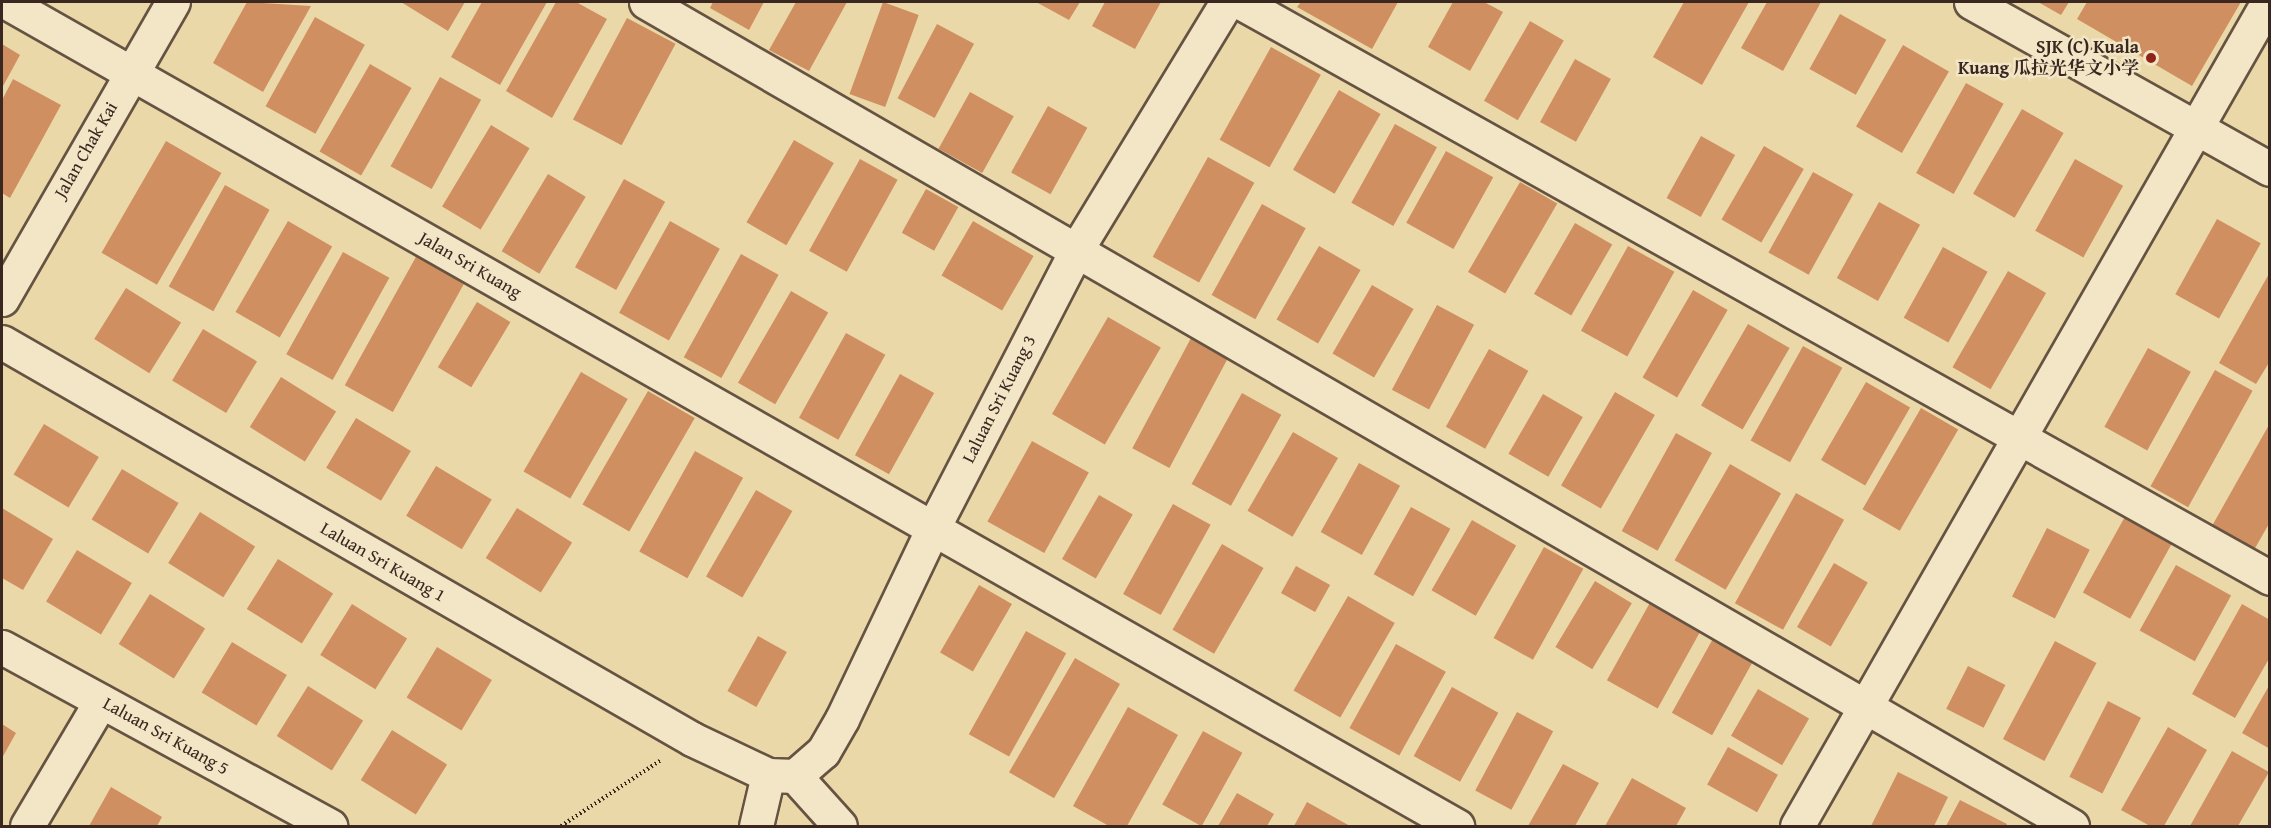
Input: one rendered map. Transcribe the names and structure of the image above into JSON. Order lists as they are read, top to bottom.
{
  "streets": {
    "street": [
      "Jalan Chak Kai",
      "Jalan Sri Kuang",
      "Laluan Sri Kuang 3",
      "Laluan Sri Kuang 1",
      "Laluan Sri Kuang 5"
    ]
  },
  "crossings": [
    ["Jalan Chak Kai", "Jalan Sri Kuang"],
    ["Jalan Sri Kuang", "Laluan Sri Kuang 3"],
    ["Laluan Sri Kuang 3", "Laluan Sri Kuang 1"]
  ],
  "places": ["SJK (C) Kuala Kuang 瓜拉光华文小学"]
}
